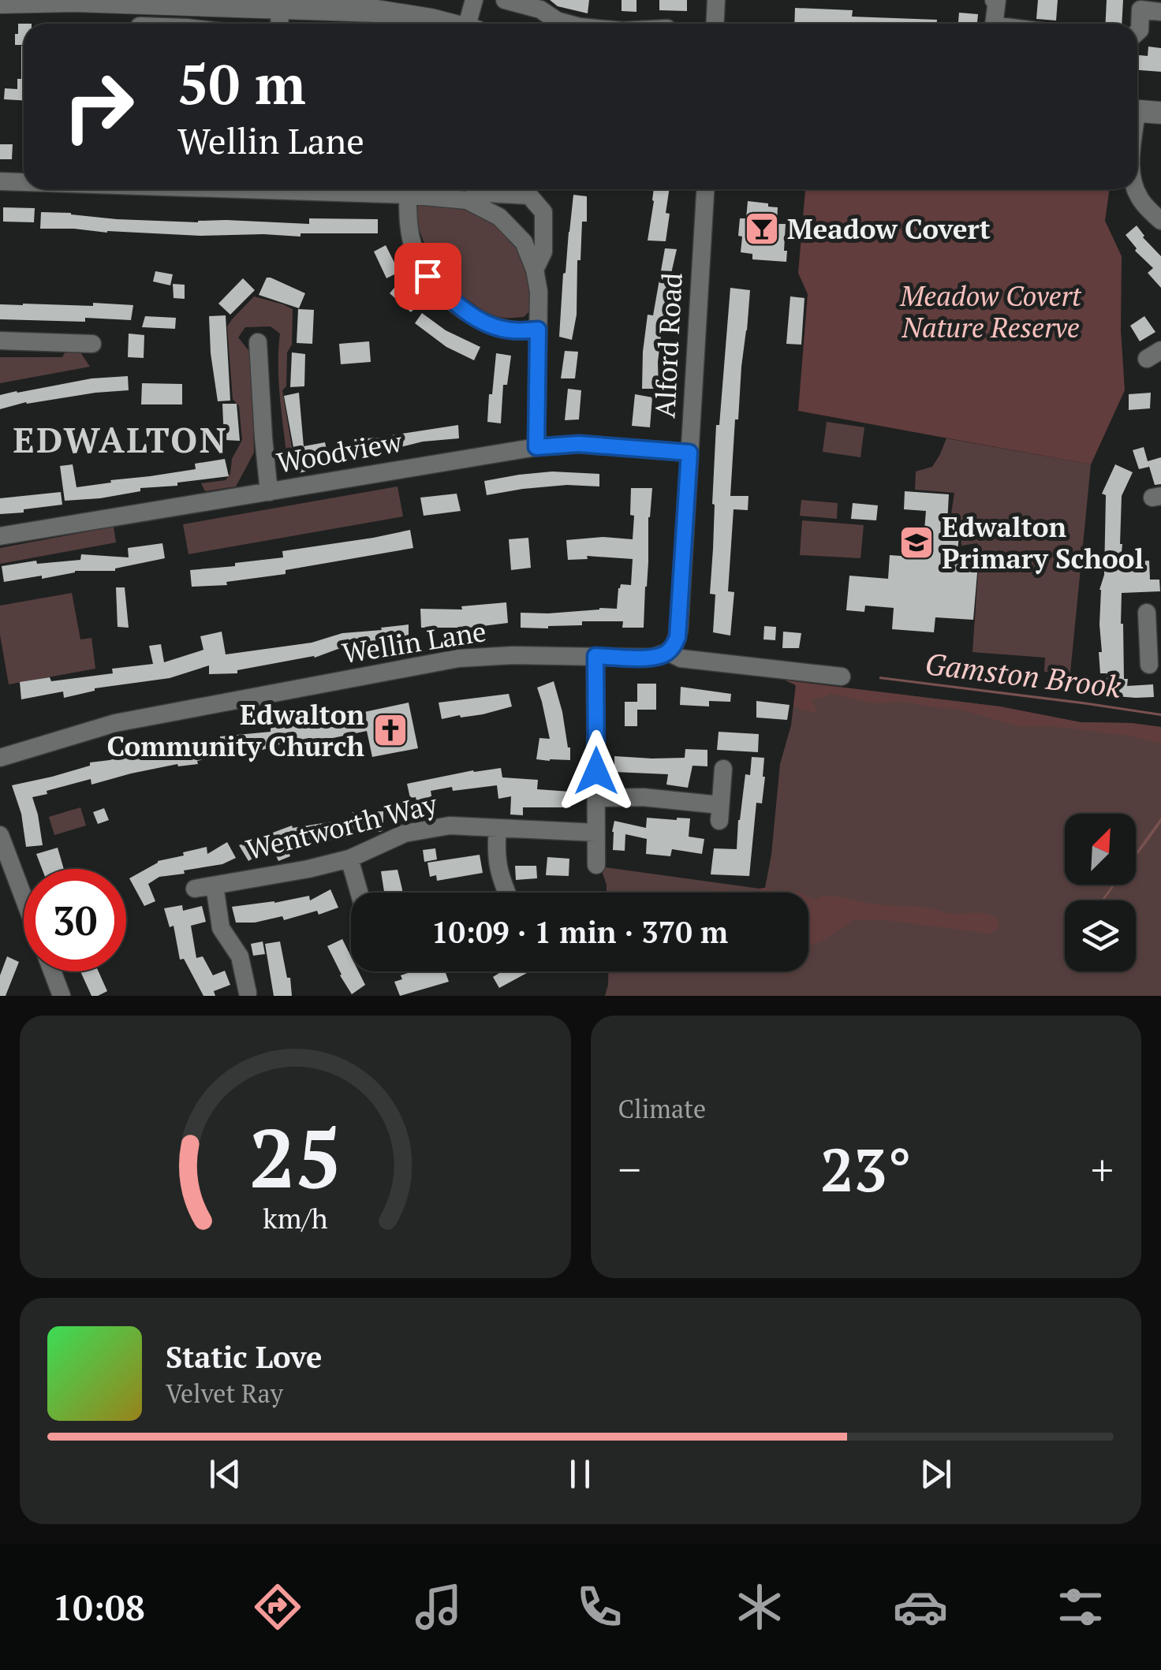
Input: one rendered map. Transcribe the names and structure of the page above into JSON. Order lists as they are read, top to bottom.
{
  "streets": {
    "street": [
      "Alford Road",
      "Woodview",
      "Wellin Lane",
      "Wentworth Way"
    ]
  },
  "crossings": [
    ["Alford Road", "Woodview"],
    ["Alford Road", "Wellin Lane"]
  ],
  "districts": ["EDWALTON"],
  "water": ["Gamston Brook"],
  "parks": ["Meadow Covert Nature Reserve"],
  "places": {
    "bar": ["Meadow Covert"],
    "school or university": ["Edwalton Primary School"],
    "church": ["Edwalton Community Church"]
  },
  "north": "top right",
  "page": {
    "turn": ["50 m", "Wellin Lane"],
    "limit": "30",
    "trip": "10:09 · 1 min · 370 m",
    "tile": "Climate",
    "heat": ["−", "23°", "+"],
    "song": ["Static Love", "Velvet Ray"],
    "tabs": "10:08",
    "gauge": ["25", "km/h"]
  }
}
